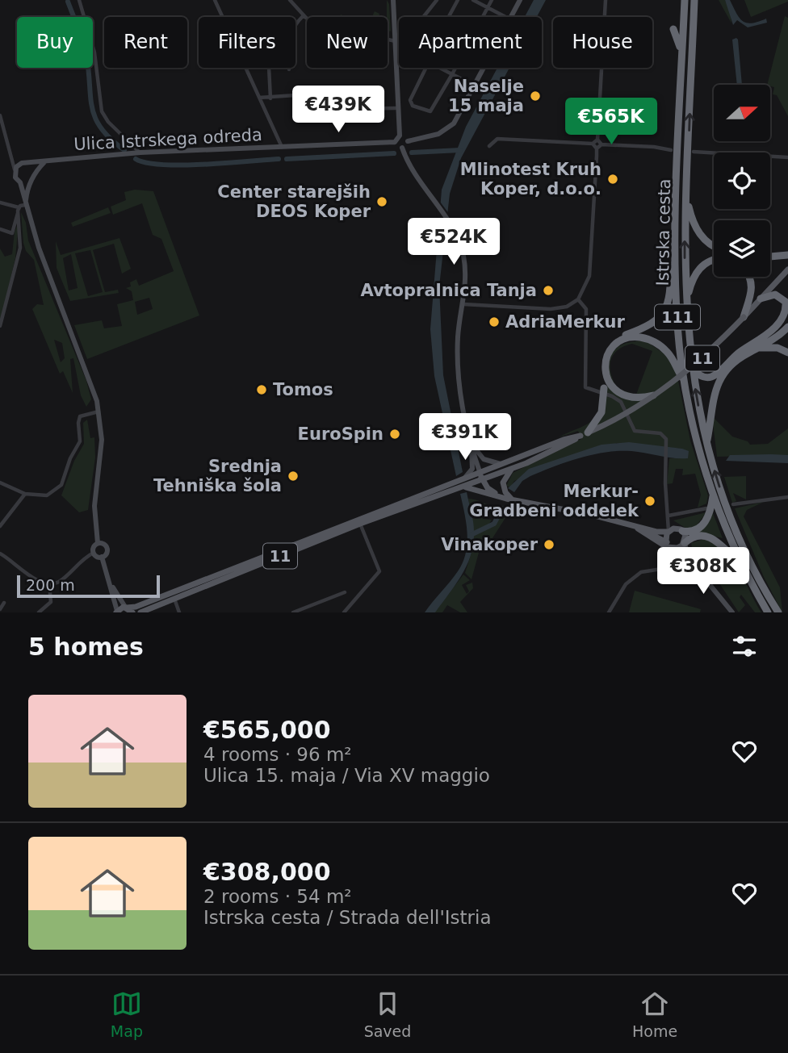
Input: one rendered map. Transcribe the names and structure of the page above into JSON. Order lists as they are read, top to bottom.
{
  "streets": {
    "highway": ["Istrska cesta", "111", "11"],
    "street": ["Ulica Istrskega odreda"]
  },
  "crossings": [
    ["Istrska cesta", "111"],
    ["Istrska cesta", "11"]
  ],
  "places": [
    "Naselje 15 maja",
    "Mlinotest Kruh Koper, d.o.o.",
    "Center starejših DEOS Koper",
    "Avtopralnica Tanja",
    "AdriaMerkur",
    "Tomos",
    "EuroSpin",
    "Srednja Tehniška šola",
    "Merkur- Gradbeni oddelek",
    "Vinakoper"
  ],
  "scale_bar": "200 m",
  "north": "right",
  "page": {
    "chip": [
      "Buy",
      "Rent",
      "Filters",
      "New",
      "Apartment",
      "House"
    ],
    "price": [
      "€439K",
      "€565K",
      "€524K",
      "€391K",
      "€308K"
    ],
    "scale": "200 m",
    "heading": "5 homes",
    "list": [
      {
        "name": "€565,000",
        "note": "4 rooms · 96 m² · Ulica 15. maja / Via XV maggio"
      },
      {
        "name": "€308,000",
        "note": "2 rooms · 54 m² · Istrska cesta / Strada dell'Istria"
      }
    ],
    "tabs": ["Map", "Saved", "Home"]
  }
}
